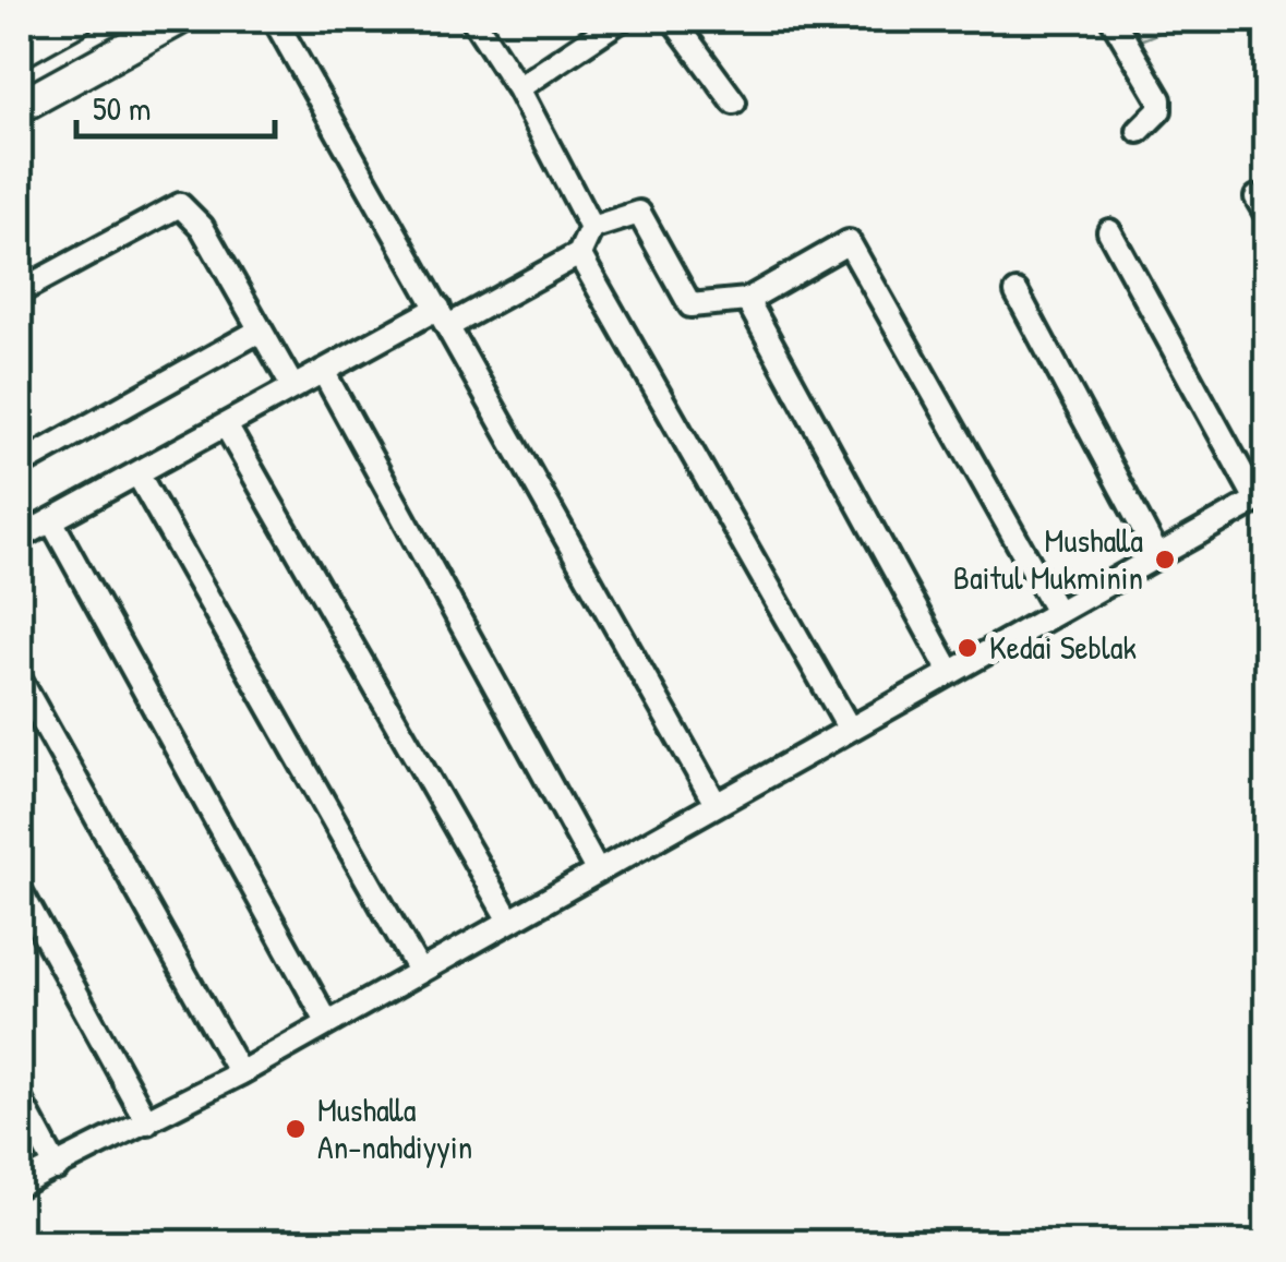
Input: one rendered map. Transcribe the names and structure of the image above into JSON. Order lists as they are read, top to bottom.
{
  "places": ["Mushalla Baitul Mukminin", "Kedai Seblak", "Mushalla An-nahdiyyin"],
  "scale_bar": "50 m"
}
